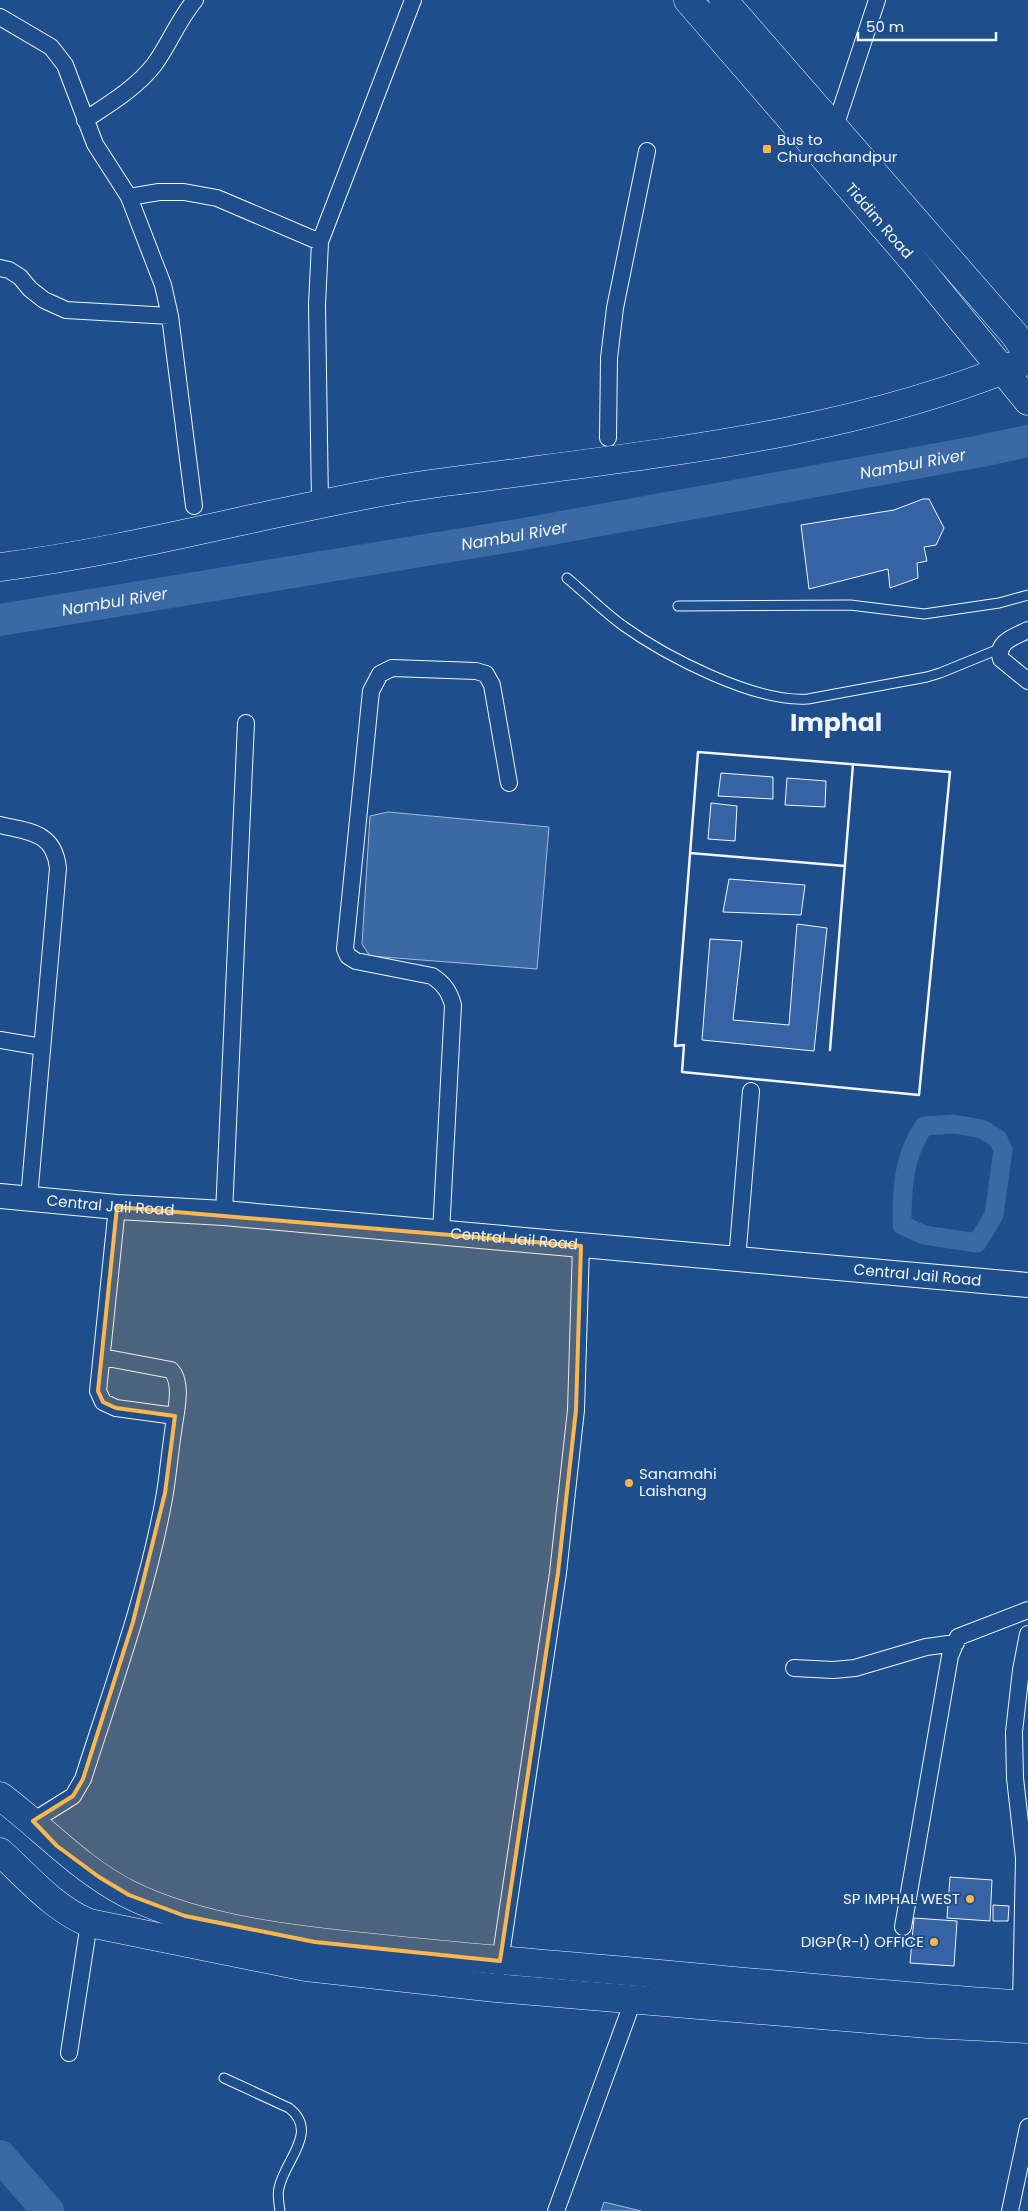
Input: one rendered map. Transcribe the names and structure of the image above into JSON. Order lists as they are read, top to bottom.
{
  "streets": {
    "highway": ["Tiddim Road"],
    "street": ["Central Jail Road"]
  },
  "districts": ["Imphal"],
  "water": ["Nambul River"],
  "places": {
    "transit": ["Bus to Churachandpur"],
    "other": ["Sanamahi Laishang", "SP IMPHAL WEST", "DIGP(R-I) OFFICE"]
  },
  "scale_bar": "50 m"
}
